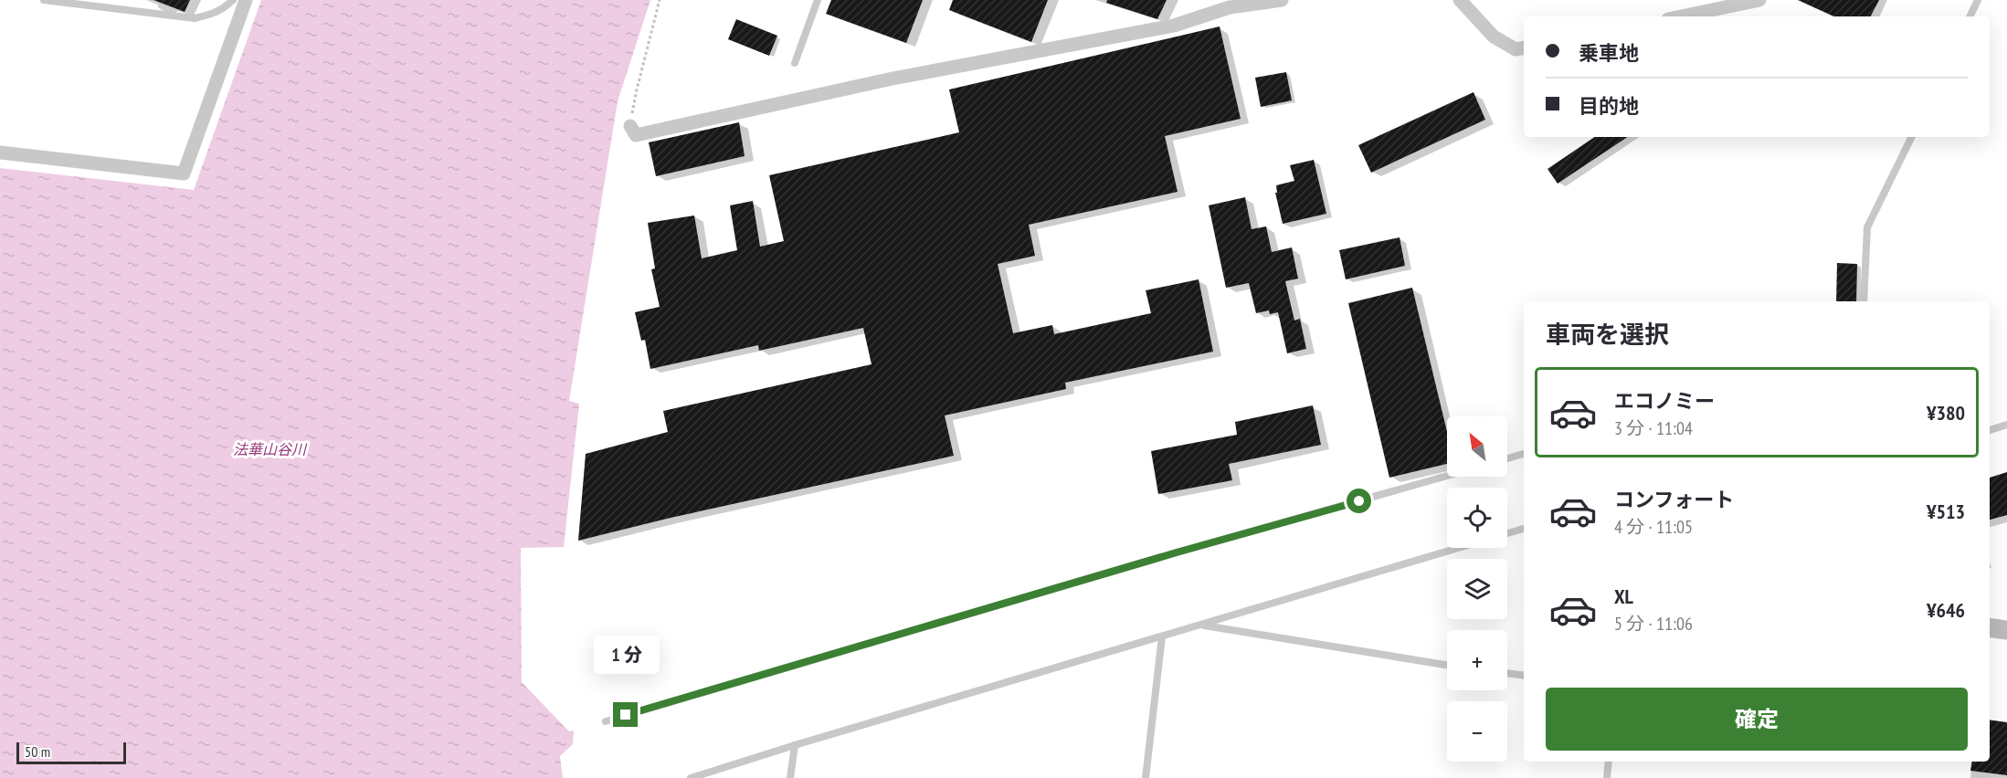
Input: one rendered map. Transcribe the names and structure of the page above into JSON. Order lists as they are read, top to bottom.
{
  "water": ["法華山谷川"],
  "scale_bar": "50 m",
  "north": "top left",
  "page": {
    "banner": ["乗車地", "目的地"],
    "heading": "車両を選択",
    "list": [
      {
        "name": "エコノミー",
        "note": "3 分 · 11:04",
        "value": "¥380"
      },
      {
        "name": "コンフォート",
        "note": "4 分 · 11:05",
        "value": "¥513"
      },
      {
        "name": "XL",
        "note": "5 分 · 11:06",
        "value": "¥646"
      }
    ],
    "map_buttons": ["+", "−"],
    "bubble": "1 分",
    "buttons": "確定",
    "scale": "50 m"
  }
}
